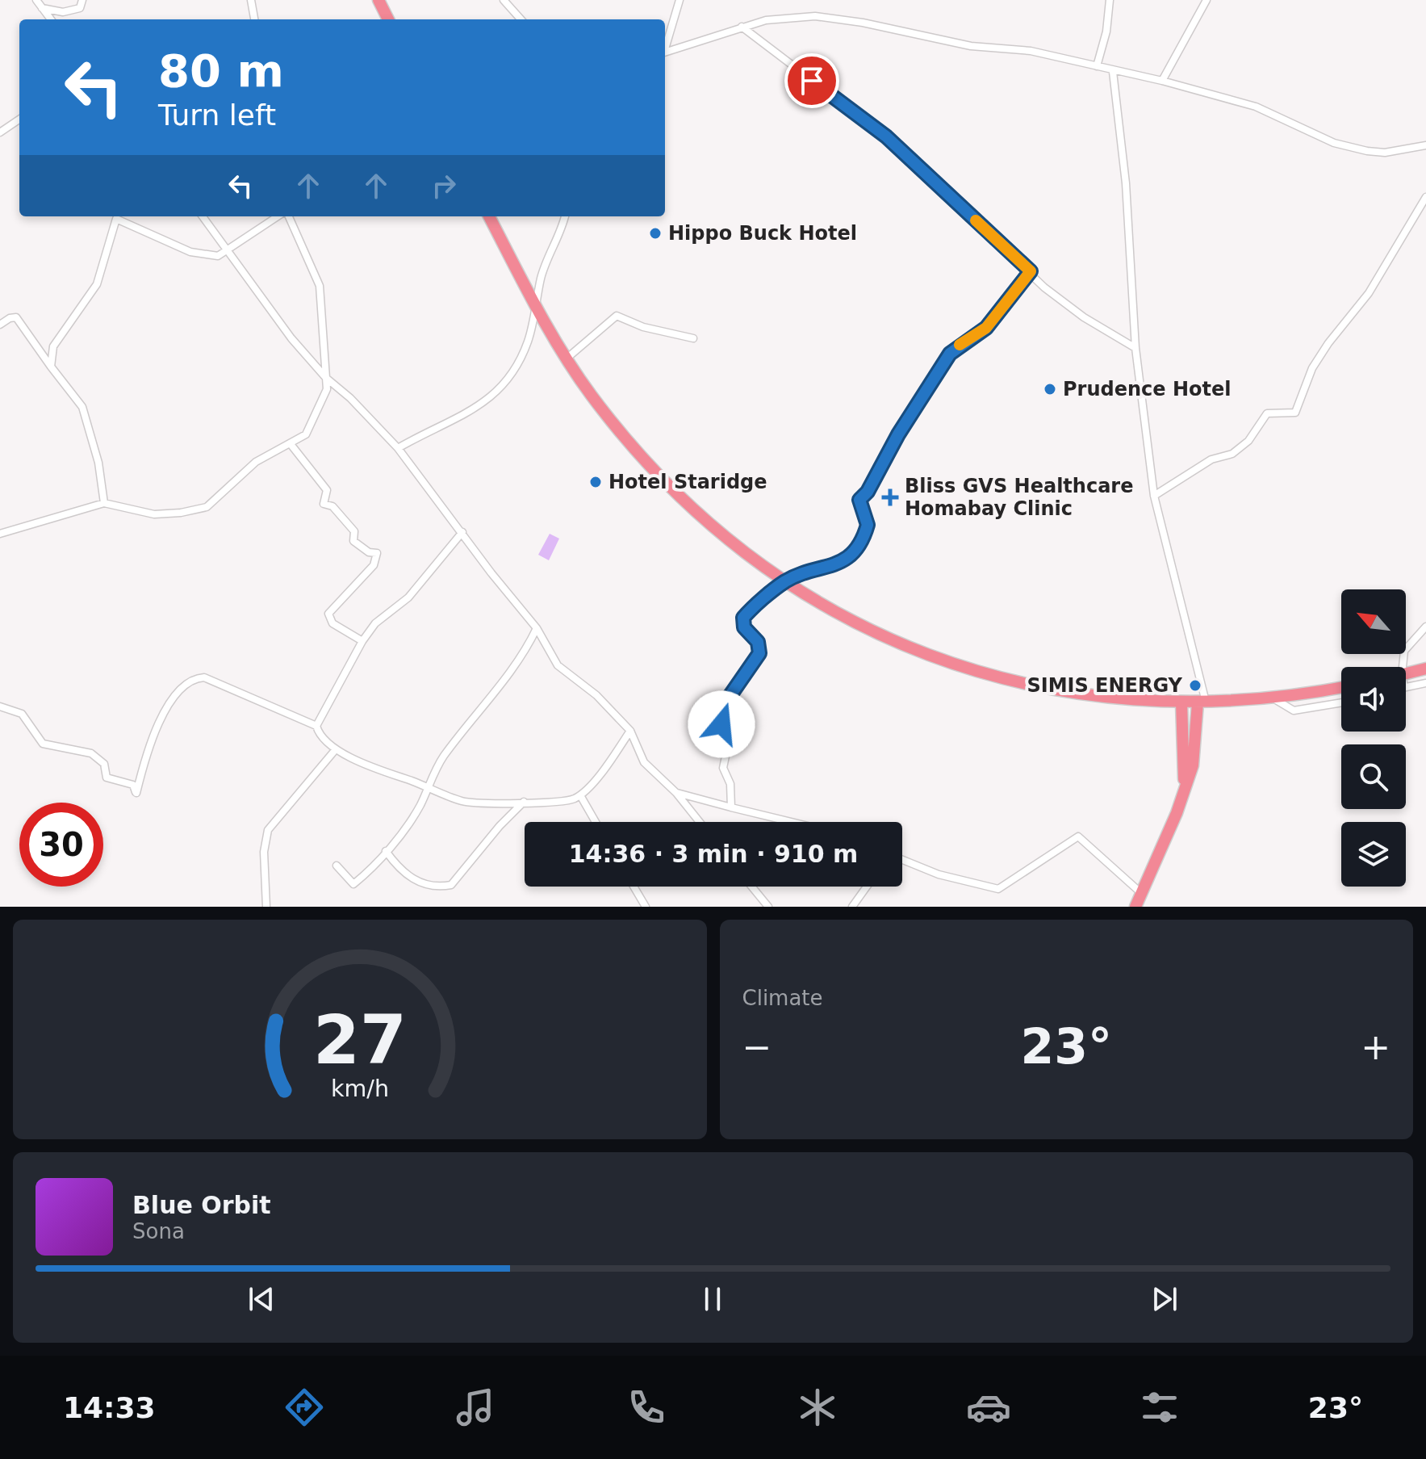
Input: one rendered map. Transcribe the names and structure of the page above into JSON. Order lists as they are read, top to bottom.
{
  "places": {
    "other": [
      "Hippo Buck Hotel",
      "Prudence Hotel",
      "Hotel Staridge",
      "SIMIS ENERGY"
    ],
    "health": ["Bliss GVS Healthcare Homabay Clinic"]
  },
  "north": "top left",
  "page": {
    "turn": ["80 m", "Turn left"],
    "limit": "30",
    "trip": "14:36 · 3 min · 910 m",
    "tile": "Climate",
    "heat": ["−", "23°", "+"],
    "song": ["Blue Orbit", "Sona"],
    "tabs": ["14:33", "23°"],
    "gauge": ["27", "km/h"]
  }
}
